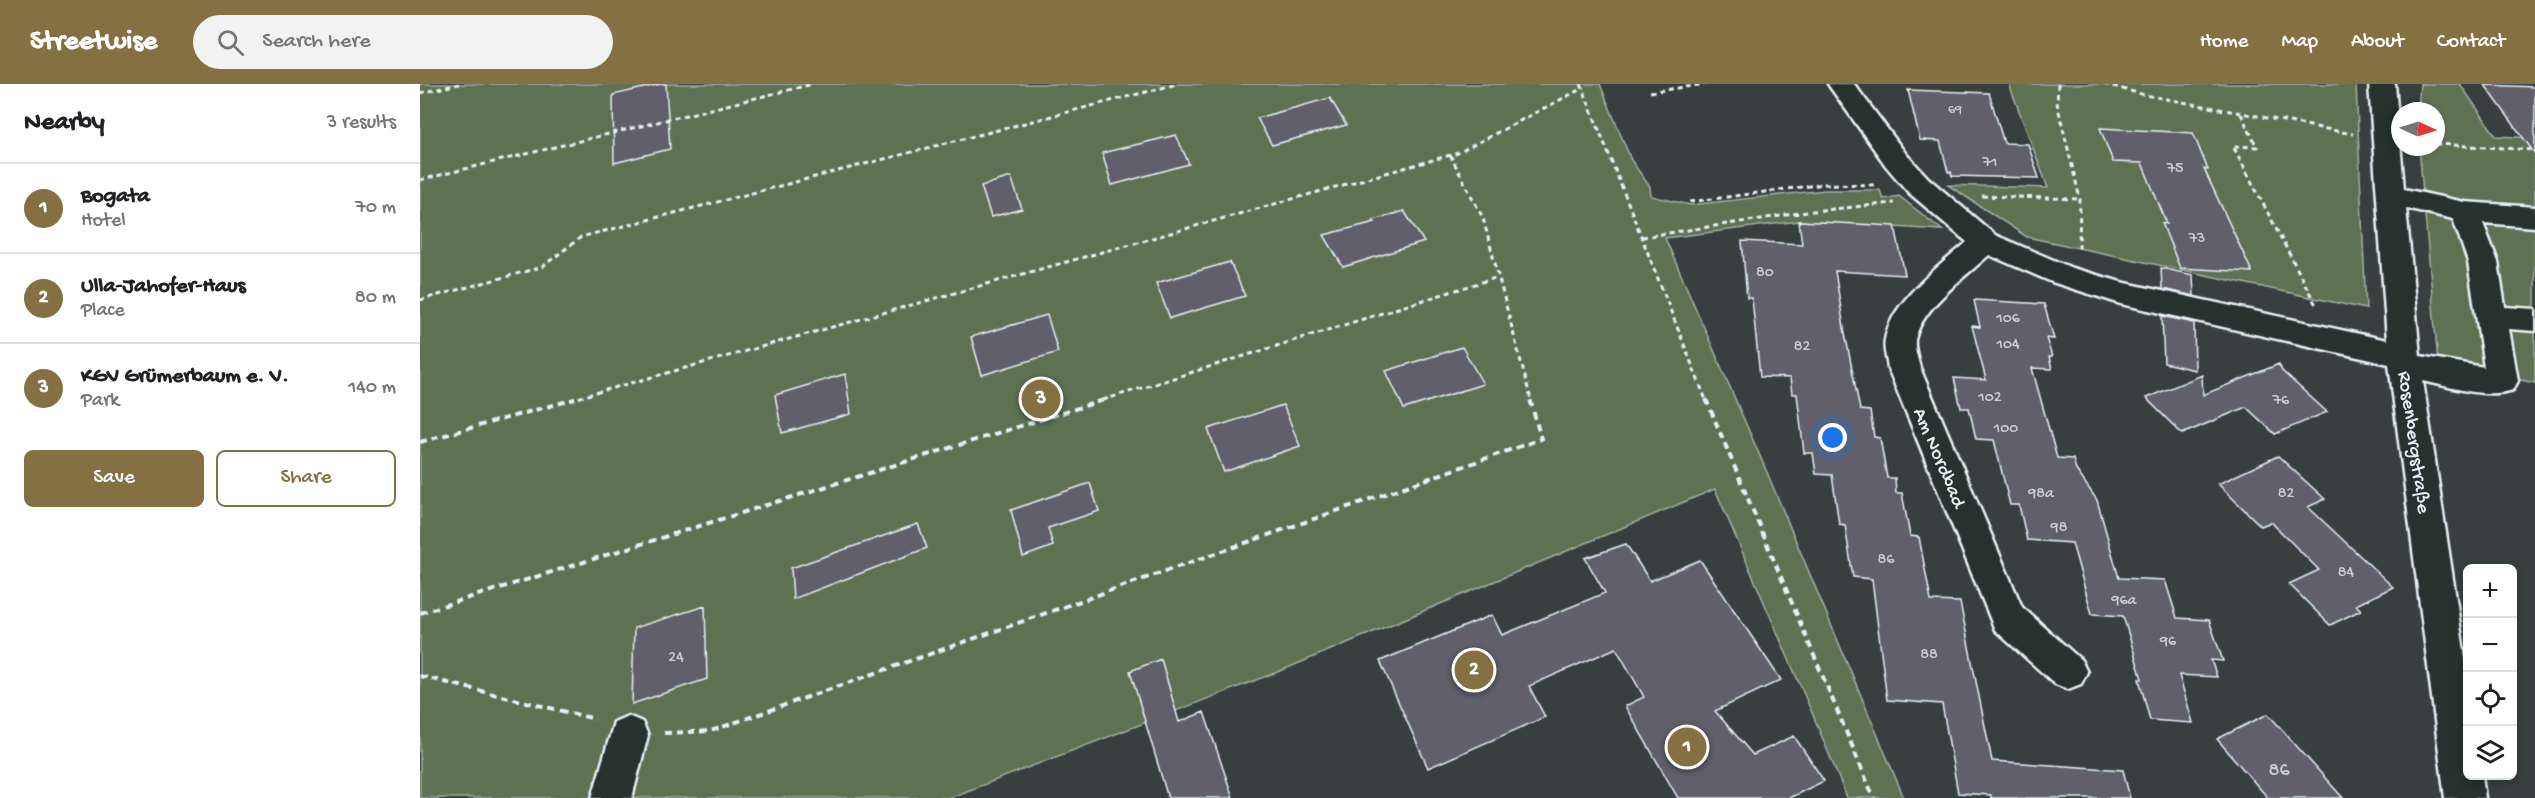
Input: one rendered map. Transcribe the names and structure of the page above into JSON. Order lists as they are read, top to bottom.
{
  "streets": {
    "street": ["Rosenbergstraße", "Am Nordbad"]
  },
  "house_numbers": [
    "69",
    "71",
    "75",
    "73",
    "80",
    "106",
    "104",
    "82",
    "102",
    "76",
    "100",
    "98a",
    "82",
    "98",
    "86",
    "84",
    "96a",
    "96",
    "88",
    "24",
    "86"
  ],
  "north": "right",
  "page": {
    "header": "Streetwise",
    "search": "Search here",
    "nav": [
      "Home",
      "Map",
      "About",
      "Contact"
    ],
    "heading": ["Nearby", "3 results"],
    "list": [
      {
        "mark": "1",
        "name": "Bogata",
        "note": "Hotel",
        "value": "70 m"
      },
      {
        "mark": "2",
        "name": "Ulla-Jahofer-Haus",
        "note": "Place",
        "value": "80 m"
      },
      {
        "mark": "3",
        "name": "KGV Grümerbaum e. V.",
        "note": "Park",
        "value": "140 m"
      }
    ],
    "pins": ["3", "2", "1"],
    "buttons": ["Save", "Share"],
    "map_buttons": ["+", "−"]
  }
}
